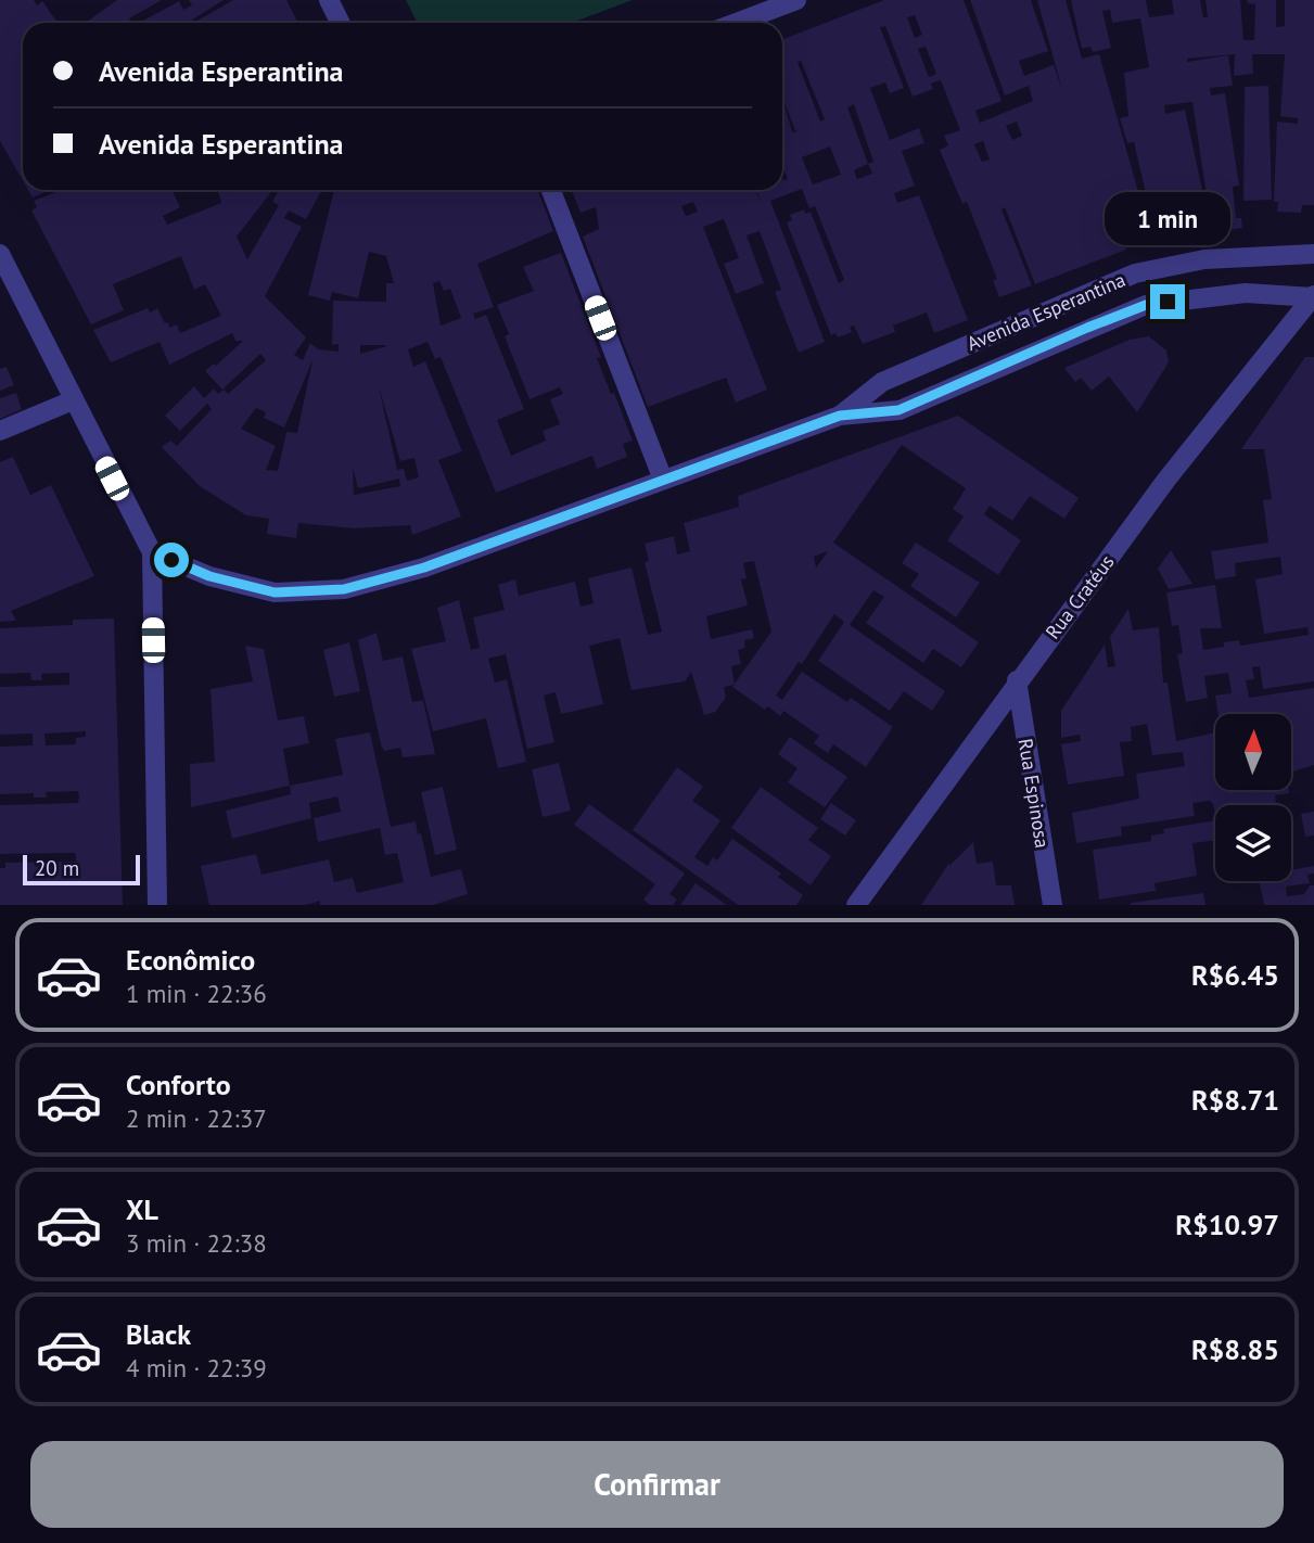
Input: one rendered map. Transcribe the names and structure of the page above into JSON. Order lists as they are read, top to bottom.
{
  "streets": {
    "street": ["Avenida Esperantina", "Rua Cratéus", "Rua Espinosa"]
  },
  "crossings": [
    ["Avenida Esperantina", "Rua Cratéus"],
    ["Rua Cratéus", "Rua Espinosa"]
  ],
  "scale_bar": "20 m",
  "north": "top",
  "page": {
    "banner": ["Avenida Esperantina", "Avenida Esperantina"],
    "bubble": "1 min",
    "scale": "20 m",
    "list": [
      {
        "name": "Econômico",
        "note": "1 min · 22:36",
        "value": "R$6.45"
      },
      {
        "name": "Conforto",
        "note": "2 min · 22:37",
        "value": "R$8.71"
      },
      {
        "name": "XL",
        "note": "3 min · 22:38",
        "value": "R$10.97"
      },
      {
        "name": "Black",
        "note": "4 min · 22:39",
        "value": "R$8.85"
      }
    ],
    "buttons": "Confirmar"
  }
}
